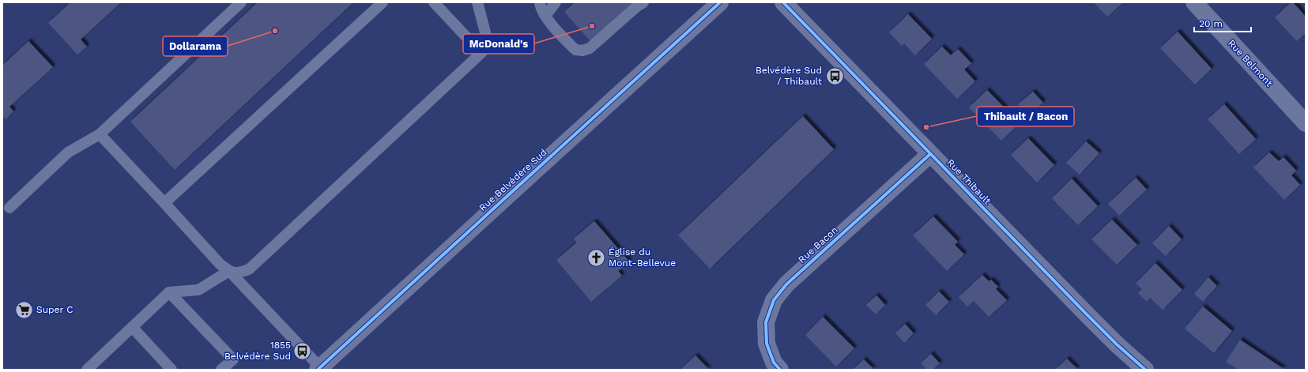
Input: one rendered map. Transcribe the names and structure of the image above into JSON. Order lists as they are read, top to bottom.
{
  "streets": {
    "street": [
      "Rue Belmont",
      "Rue Belvédère Sud",
      "Rue Thibault",
      "Rue Bacon"
    ]
  },
  "crossings": [
    ["Rue Thibault", "Rue Bacon"]
  ],
  "places": {
    "other": ["McDonald's", "Dollarama", "Thibault / Bacon"],
    "bus stop": ["Belvédère Sud / Thibault", "1855 Belvédère Sud"],
    "church": ["Église du Mont-Bellevue"],
    "supermarket": ["Super C"]
  },
  "scale_bar": "20 m"
}
